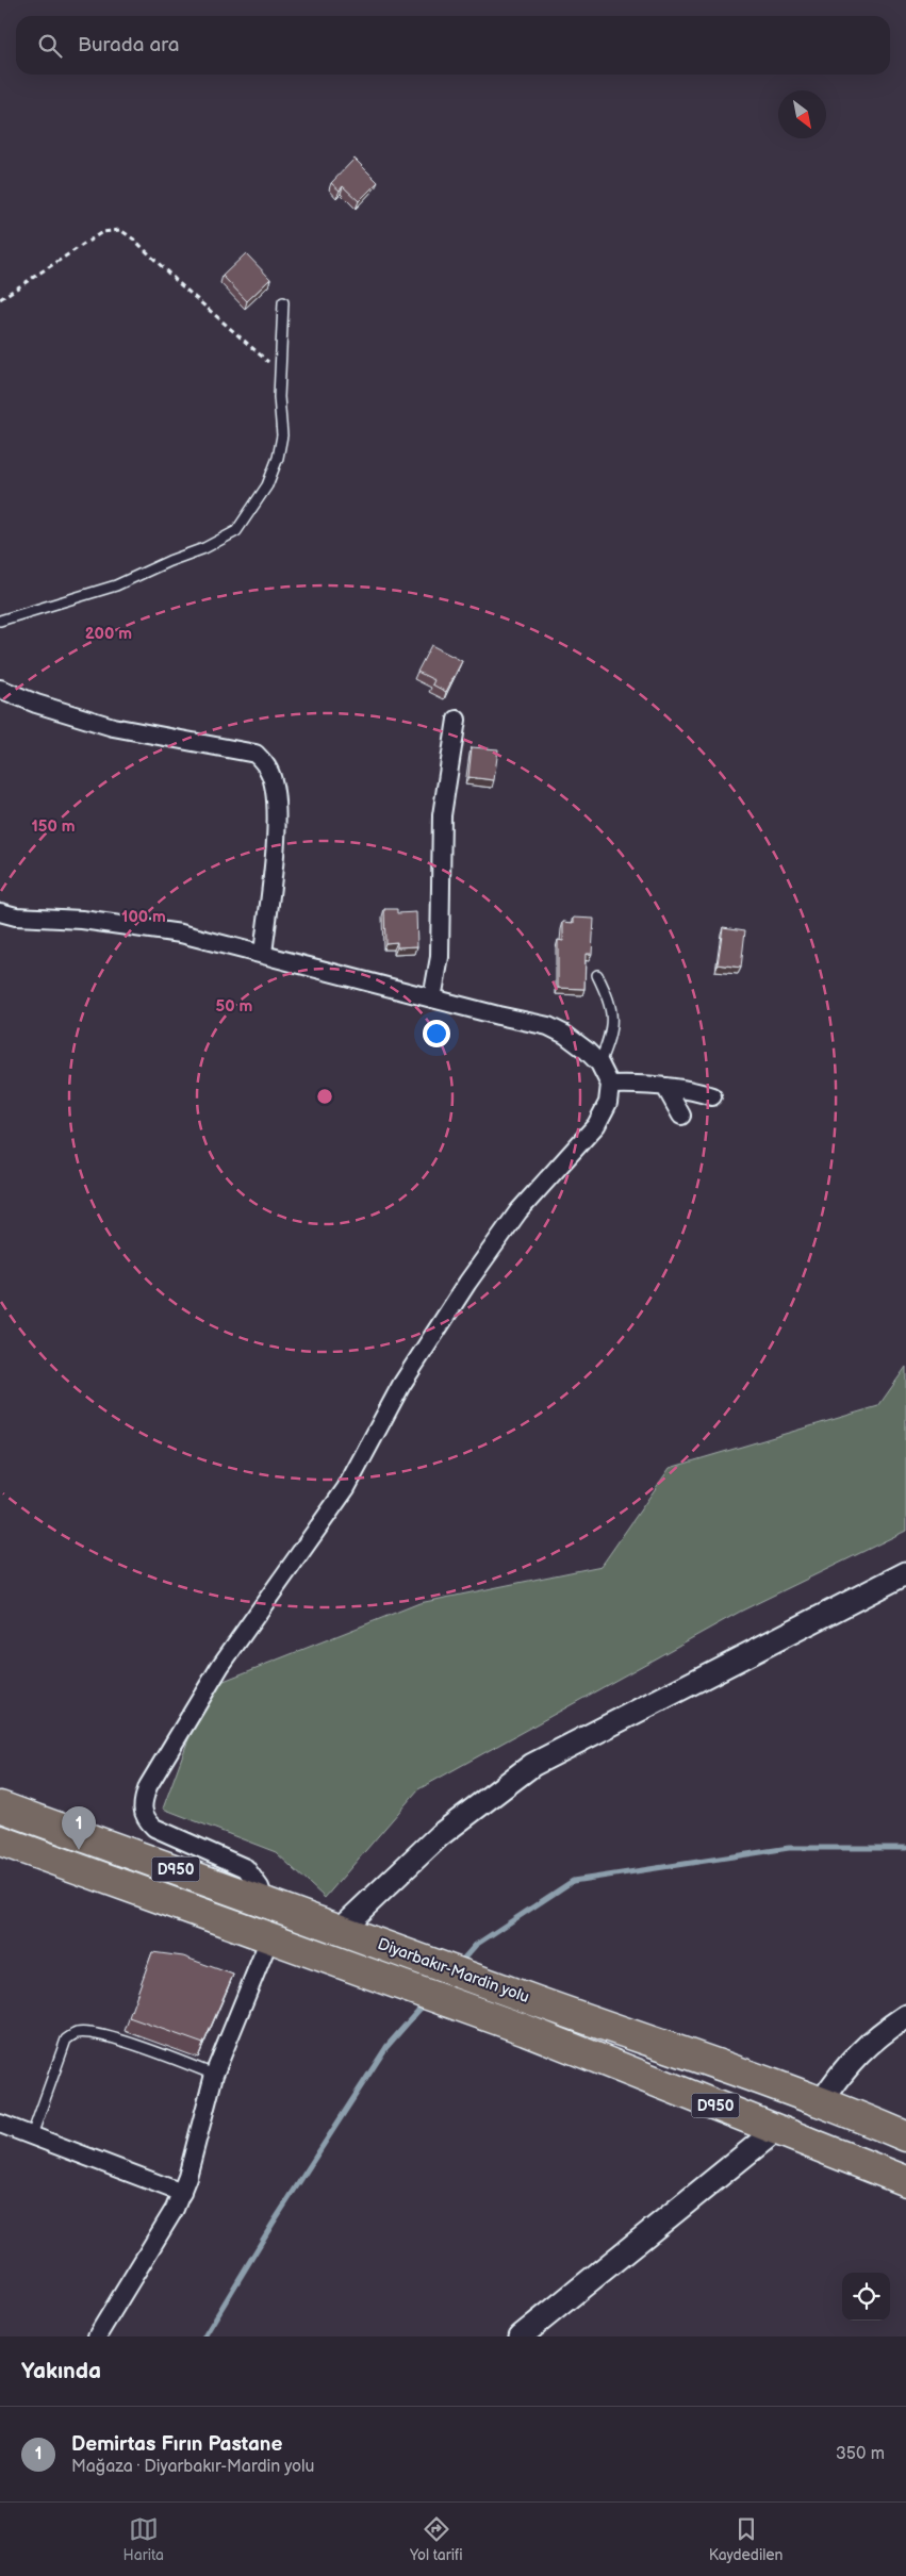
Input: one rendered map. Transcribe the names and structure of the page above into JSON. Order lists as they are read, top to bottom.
{
  "streets": {
    "highway": ["D950", "Diyarbakır-Mardin yolu"]
  },
  "north": "bottom right",
  "page": {
    "search": "Burada ara",
    "pins": "1",
    "heading": "Yakında",
    "list": [
      {
        "mark": "1",
        "name": "Demirtas Fırın Pastane",
        "note": "Mağaza · Diyarbakır-Mardin yolu",
        "value": "350 m"
      }
    ],
    "nav": ["Harita", "Yol tarifi", "Kaydedilen"]
  },
  "rings": [
    "200 m",
    "150 m",
    "100 m",
    "50 m"
  ]
}
